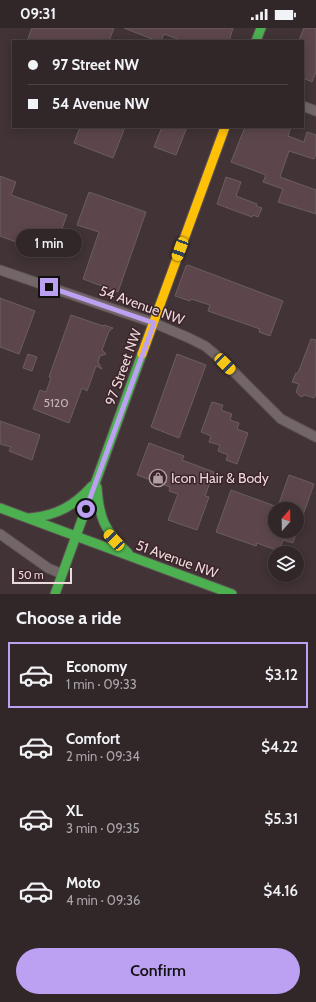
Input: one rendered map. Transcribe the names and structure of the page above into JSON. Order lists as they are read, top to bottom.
{
  "streets": {
    "street": ["54 Avenue NW", "97 Street NW", "51 Avenue NW"]
  },
  "crossings": [
    ["54 Avenue NW", "97 Street NW"],
    ["97 Street NW", "51 Avenue NW"]
  ],
  "places": {
    "shop": ["Icon Hair & Body"]
  },
  "house_numbers": ["5120"],
  "scale_bar": "50 m",
  "north": "top",
  "page": {
    "status": "09:31",
    "banner": ["97 Street NW", "54 Avenue NW"],
    "bubble": "1 min",
    "scale": "50 m",
    "heading": "Choose a ride",
    "list": [
      {
        "name": "Economy",
        "note": "1 min · 09:33",
        "value": "$3.12"
      },
      {
        "name": "Comfort",
        "note": "2 min · 09:34",
        "value": "$4.22"
      },
      {
        "name": "XL",
        "note": "3 min · 09:35",
        "value": "$5.31"
      },
      {
        "name": "Moto",
        "note": "4 min · 09:36",
        "value": "$4.16"
      }
    ],
    "buttons": "Confirm"
  }
}
